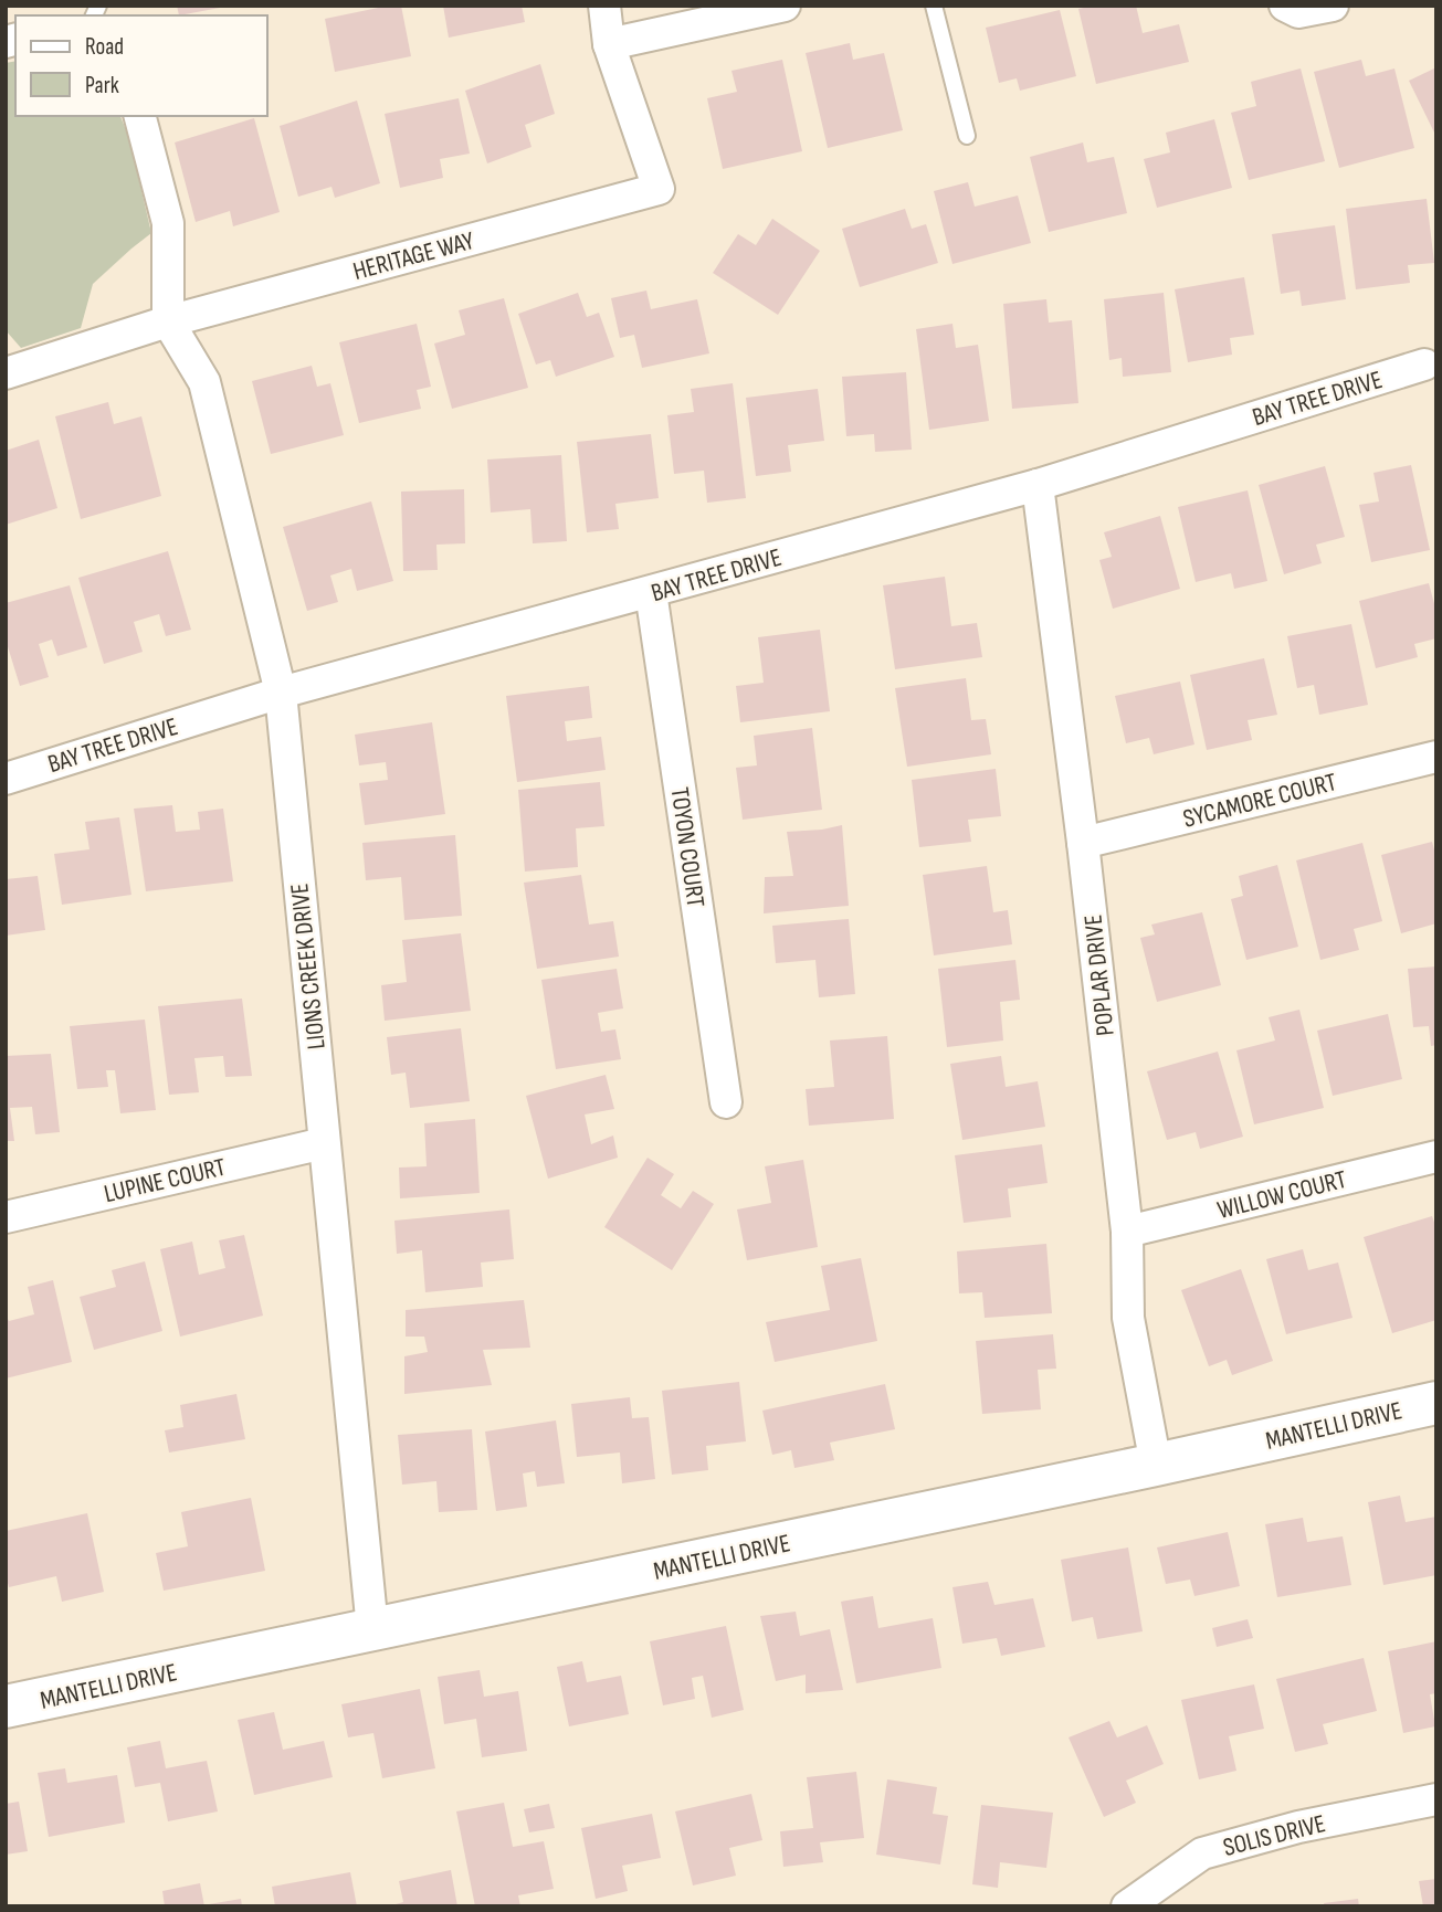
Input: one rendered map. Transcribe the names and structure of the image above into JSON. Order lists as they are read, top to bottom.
{
  "streets": {
    "street": [
      "HERITAGE WAY",
      "BAY TREE DRIVE",
      "SYCAMORE COURT",
      "TOYON COURT",
      "LIONS CREEK DRIVE",
      "POPLAR DRIVE",
      "LUPINE COURT",
      "WILLOW COURT",
      "MANTELLI DRIVE",
      "SOLIS DRIVE"
    ]
  },
  "crossings": [
    ["HERITAGE WAY", "LIONS CREEK DRIVE"],
    ["BAY TREE DRIVE", "TOYON COURT"],
    ["BAY TREE DRIVE", "LIONS CREEK DRIVE"],
    ["BAY TREE DRIVE", "POPLAR DRIVE"],
    ["SYCAMORE COURT", "POPLAR DRIVE"],
    ["LIONS CREEK DRIVE", "LUPINE COURT"],
    ["LIONS CREEK DRIVE", "MANTELLI DRIVE"],
    ["POPLAR DRIVE", "WILLOW COURT"],
    ["POPLAR DRIVE", "MANTELLI DRIVE"]
  ],
  "legend": ["Road", "Park"]
}
